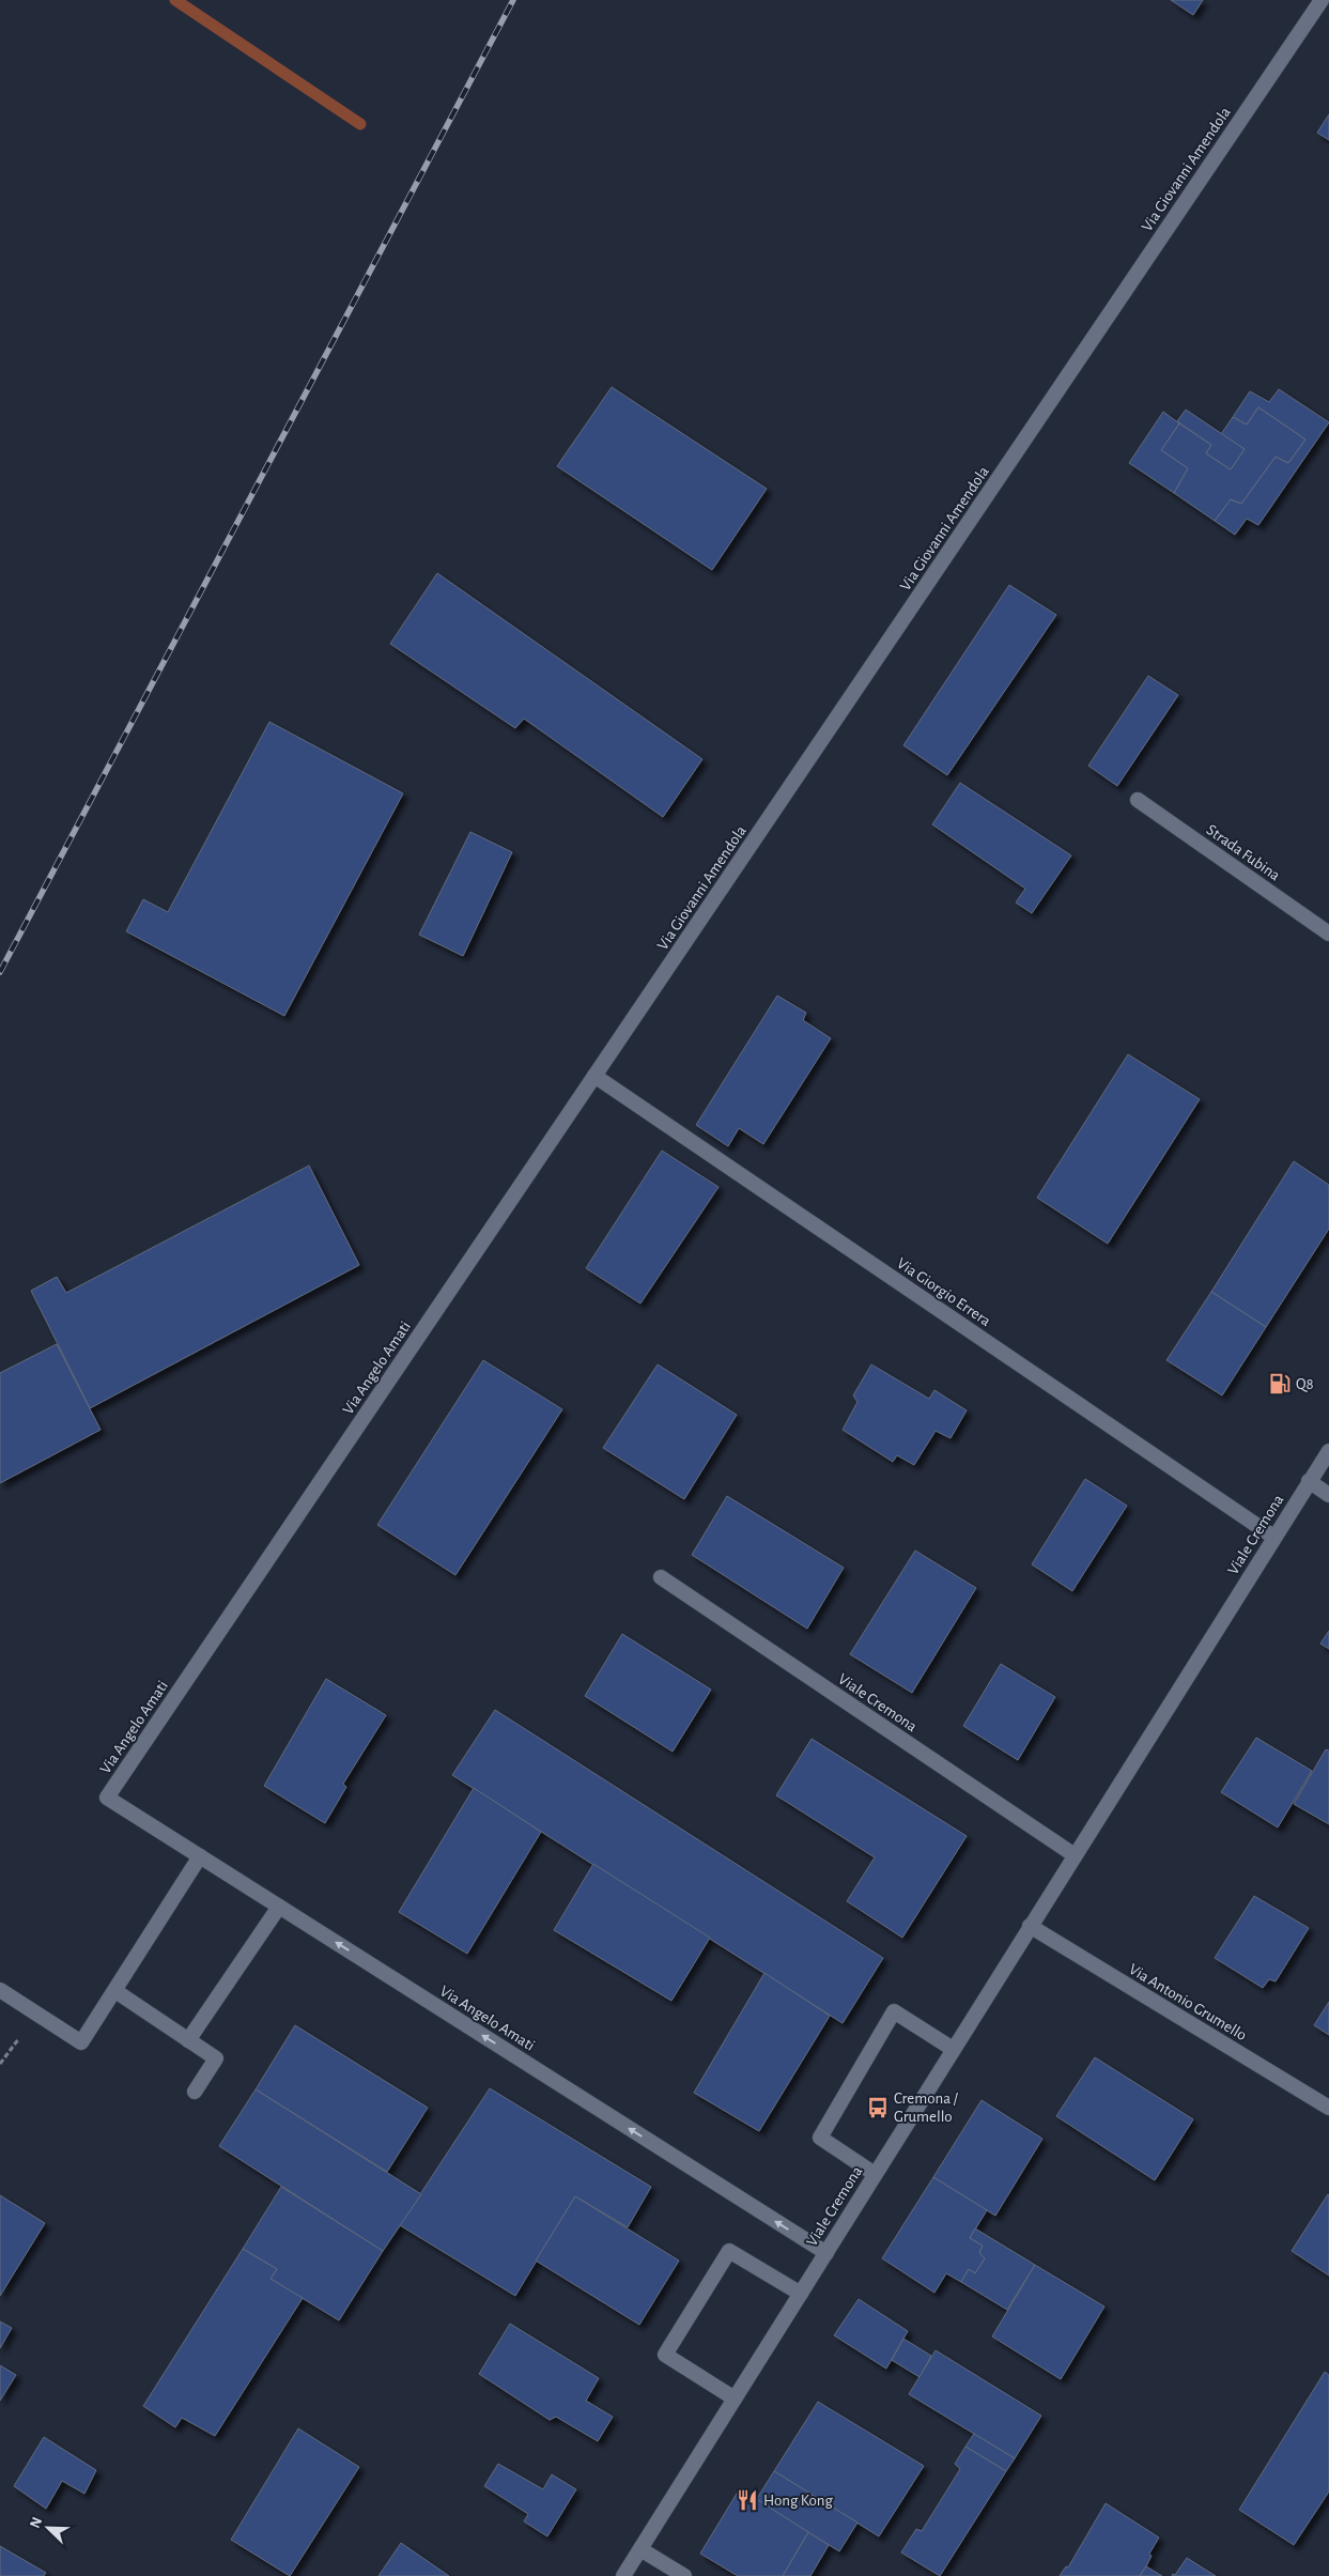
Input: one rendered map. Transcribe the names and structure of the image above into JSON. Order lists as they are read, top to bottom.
{
  "streets": {
    "street": [
      "Via Giovanni Amendola",
      "Strada Fubina",
      "Via Giorgio Errera",
      "Via Angelo Amati",
      "Viale Cremona",
      "Via Antonio Grumello"
    ]
  },
  "crossings": [
    ["Via Giovanni Amendola", "Via Giorgio Errera"],
    ["Via Giovanni Amendola", "Via Angelo Amati"],
    ["Via Giorgio Errera", "Via Angelo Amati"],
    ["Via Giorgio Errera", "Viale Cremona"],
    ["Via Angelo Amati", "Viale Cremona"],
    ["Viale Cremona", "Via Antonio Grumello"]
  ],
  "one_way": ["Via Angelo Amati"],
  "places": {
    "fuel station": ["Q8"],
    "bus stop": ["Cremona / Grumello"],
    "restaurant": ["Hong Kong"]
  },
  "north": "top left"
}
